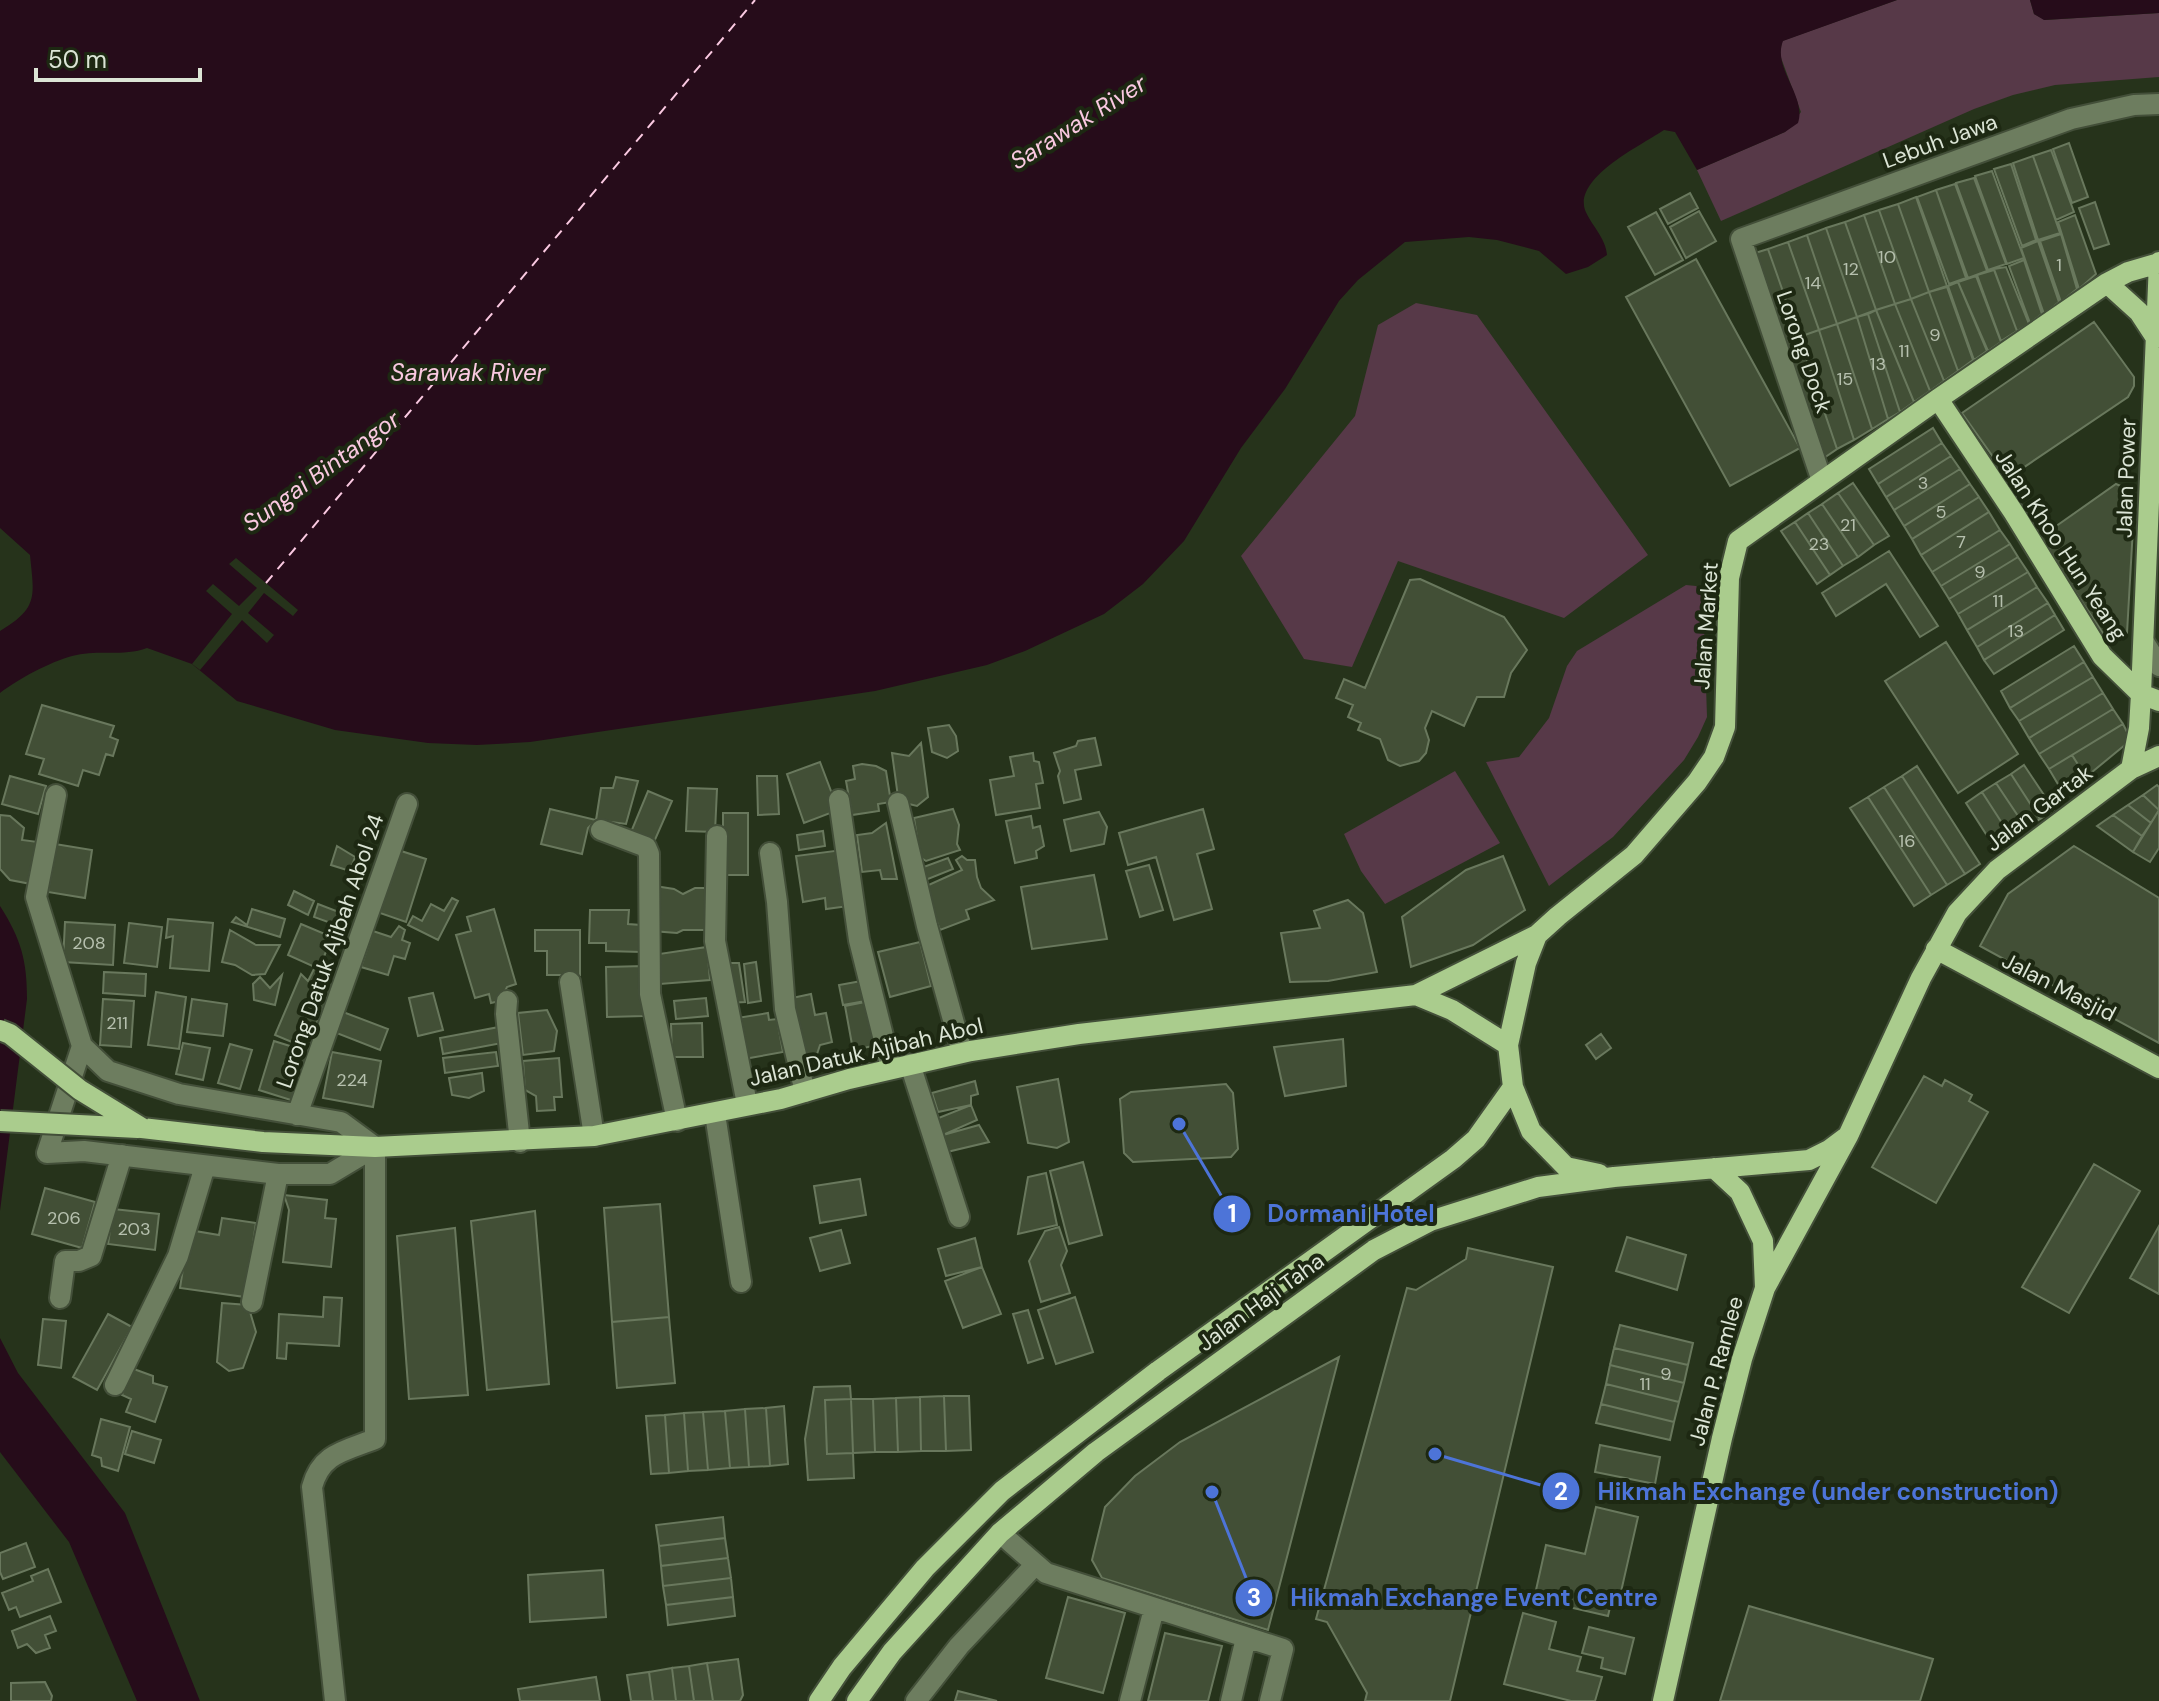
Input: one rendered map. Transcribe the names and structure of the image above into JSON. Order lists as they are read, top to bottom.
{
  "streets": {
    "main road": [
      "Jalan Power",
      "Jalan Khoo Hun Yeang",
      "Jalan Market",
      "Jalan Gartak",
      "Jalan Masjid",
      "Jalan Datuk Ajibah Abol",
      "Jalan Haji Taha",
      "Jalan P. Ramlee"
    ],
    "street": ["Lebuh Jawa", "Lorong Dock", "Lorong Datuk Ajibah Abol 24"]
  },
  "crossings": [
    ["Lebuh Jawa", "Lorong Dock"],
    ["Lorong Dock", "Jalan Market"],
    ["Jalan Power", "Jalan Khoo Hun Yeang"],
    ["Jalan Power", "Jalan Market"],
    ["Jalan Khoo Hun Yeang", "Jalan Market"],
    ["Jalan Market", "Jalan Datuk Ajibah Abol"],
    ["Jalan Gartak", "Jalan Masjid"],
    ["Jalan Gartak", "Jalan P. Ramlee"],
    ["Jalan Masjid", "Jalan P. Ramlee"],
    ["Jalan Haji Taha", "Jalan P. Ramlee"]
  ],
  "water": ["Sarawak River", "Sungai Bintangor"],
  "places": ["Dormani Hotel", "Hikmah Exchange (under construction)", "Hikmah Exchange Event Centre"],
  "house_numbers": [
    "10",
    "1",
    "12",
    "14",
    "9",
    "11",
    "13",
    "15",
    "3",
    "5",
    "21",
    "7",
    "23",
    "9",
    "11",
    "13",
    "16",
    "208",
    "211",
    "224",
    "206",
    "203",
    "9",
    "11"
  ],
  "scale_bar": "50 m"
}
